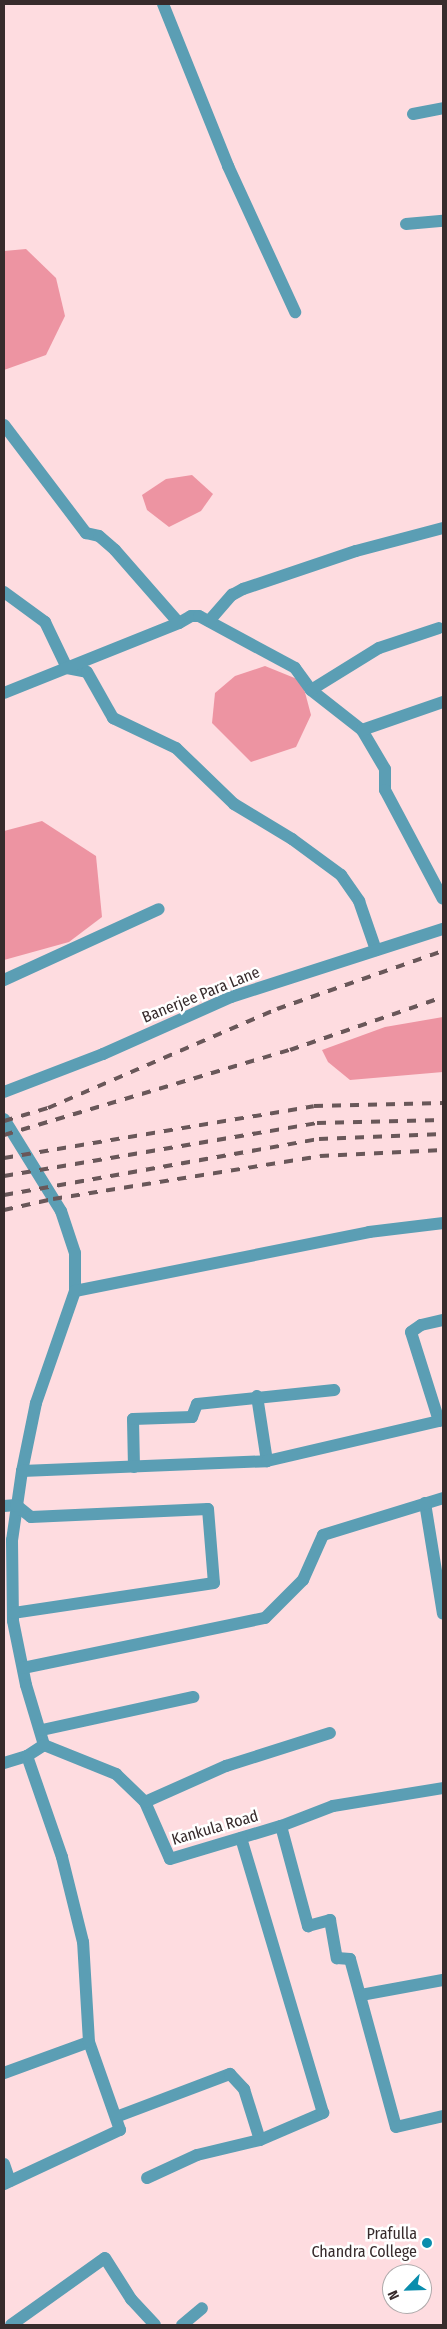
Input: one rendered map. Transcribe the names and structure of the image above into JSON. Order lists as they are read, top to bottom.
{
  "streets": {
    "street": ["Banerjee Para Lane", "Kankula Road"]
  },
  "places": ["Prafulla Chandra College"],
  "north": "bottom left"
}
